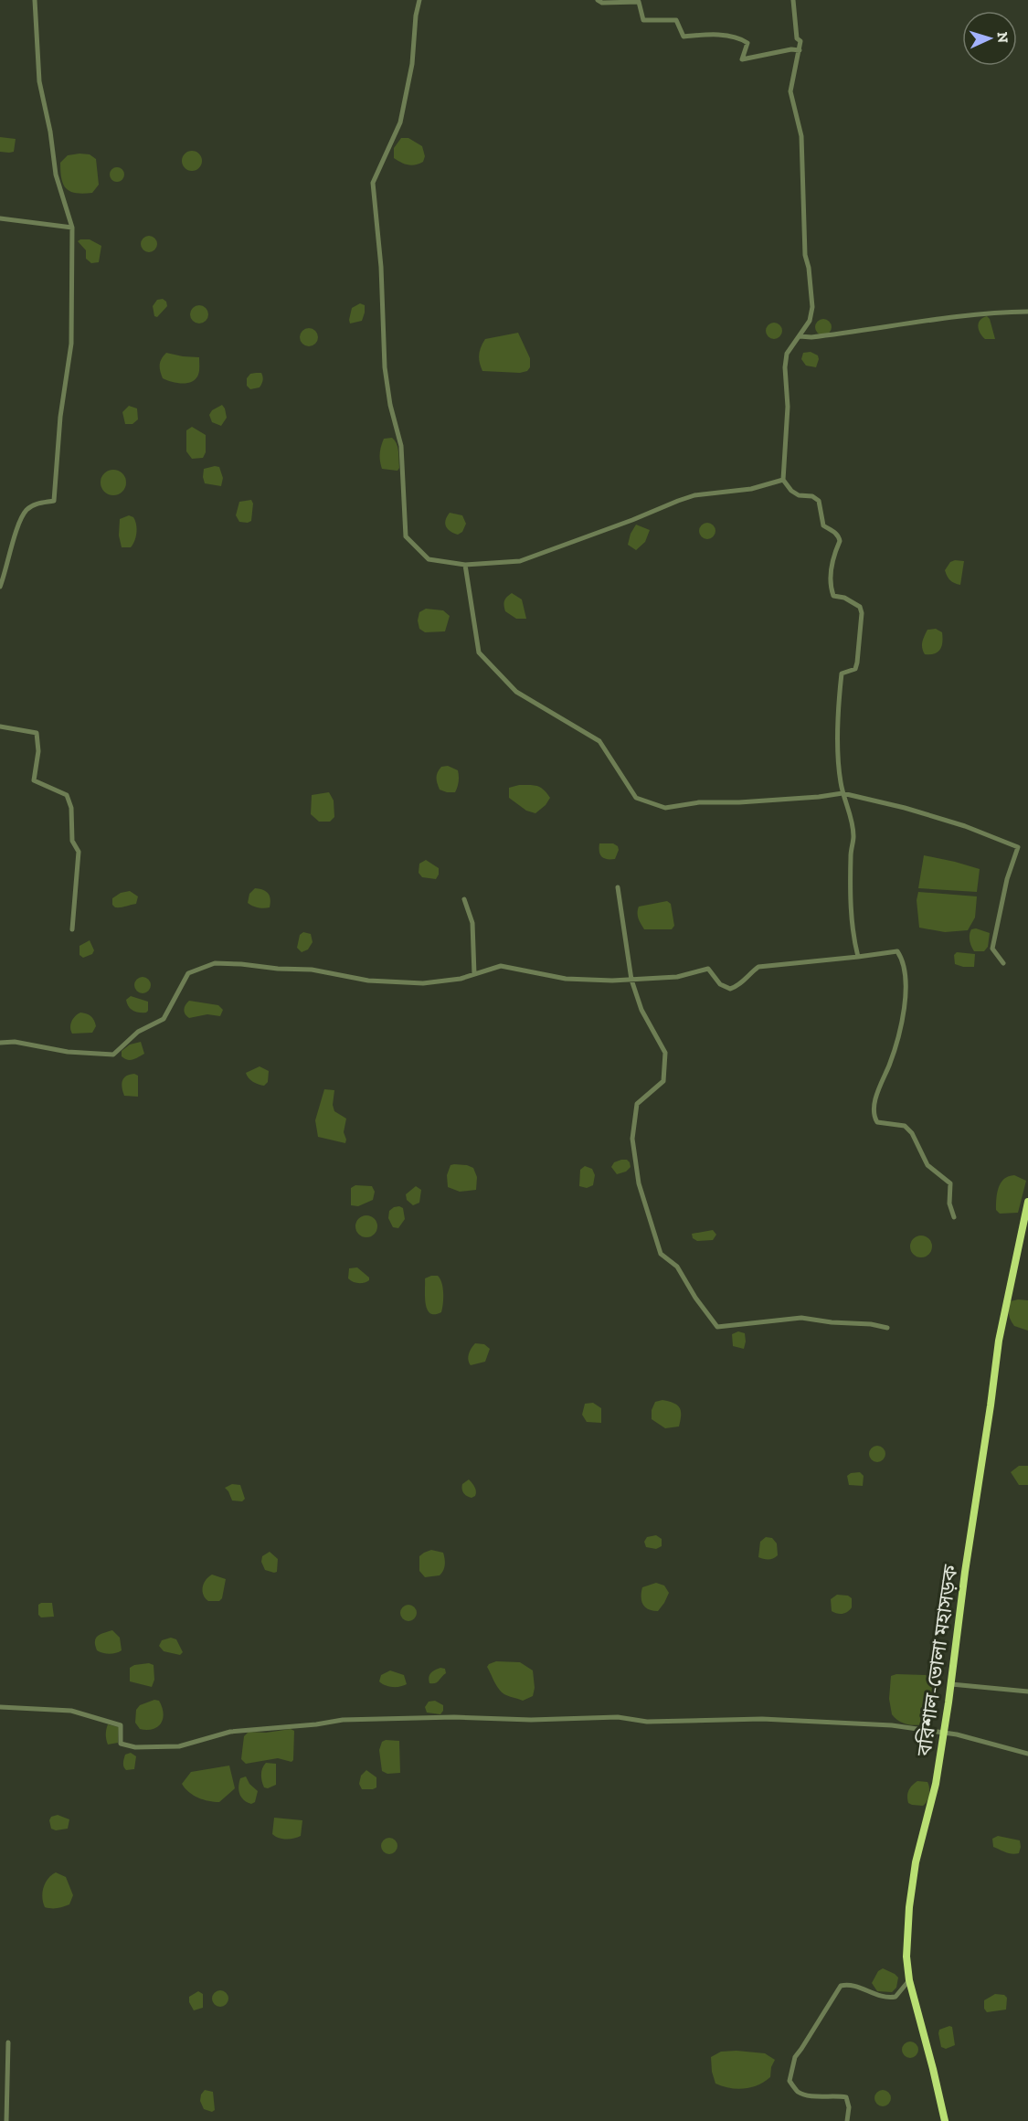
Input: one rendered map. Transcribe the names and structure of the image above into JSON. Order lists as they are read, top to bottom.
{
  "streets": {
    "highway": ["বরিশাল-ভোলা মহাসড়ক"]
  },
  "north": "right"
}
